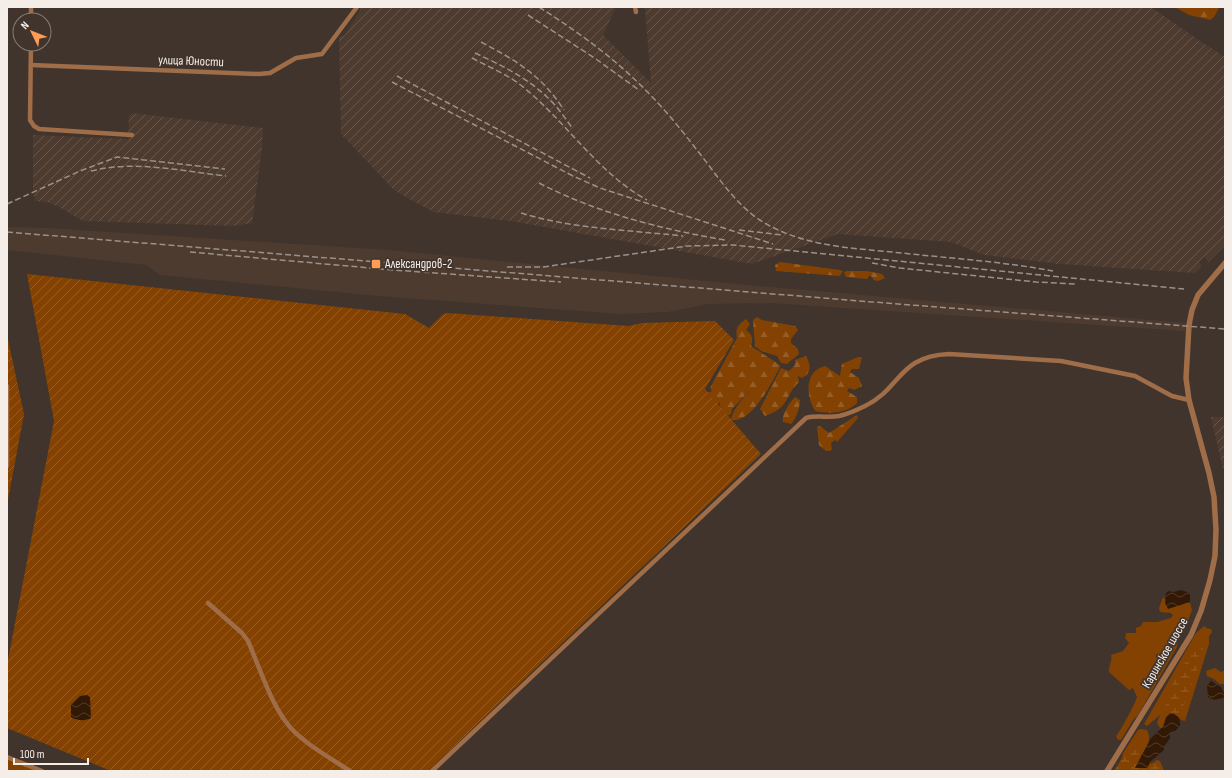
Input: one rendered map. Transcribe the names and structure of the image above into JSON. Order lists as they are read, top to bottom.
{
  "streets": {
    "street": ["улица Юности", "Каринское шоссе"]
  },
  "places": {
    "transit": ["Александров-2"]
  },
  "scale_bar": "100 m",
  "north": "top left"
}
